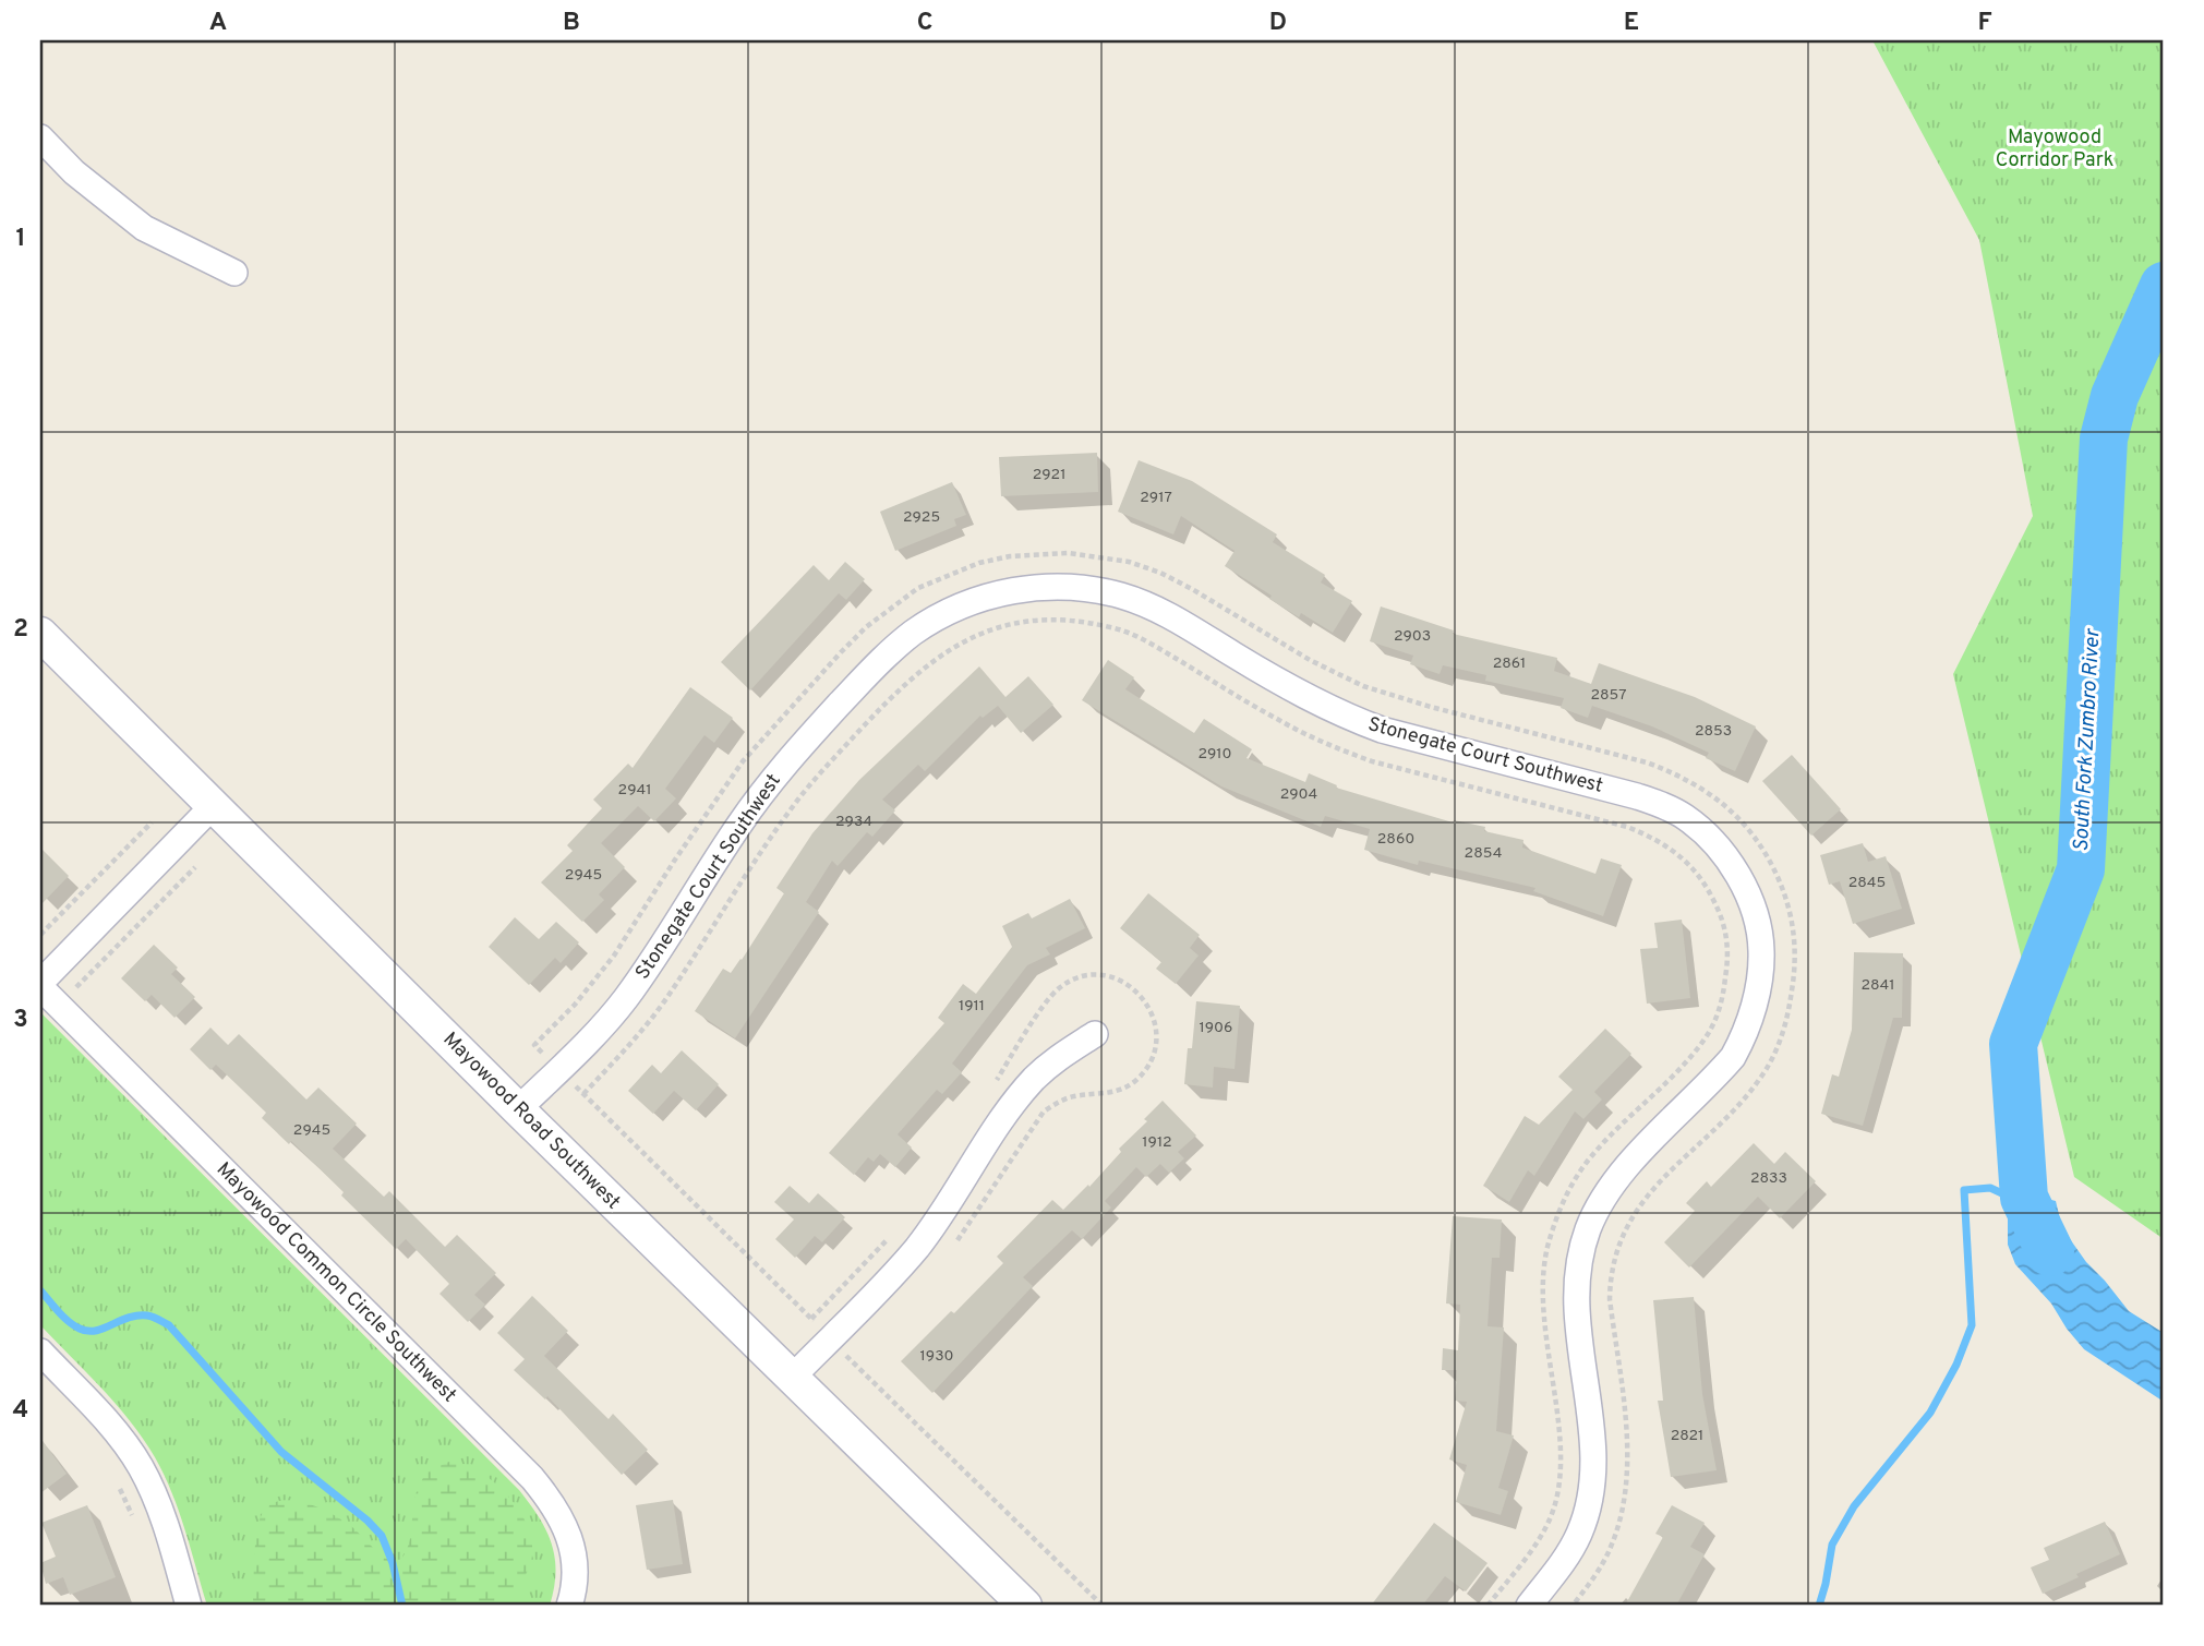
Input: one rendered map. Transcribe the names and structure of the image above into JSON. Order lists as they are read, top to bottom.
{
  "streets": {
    "street": ["Stonegate Court Southwest", "Mayowood Road Southwest", "Mayowood Common Circle Southwest"]
  },
  "crossings": [
    ["Stonegate Court Southwest", "Mayowood Road Southwest"]
  ],
  "water": ["South Fork Zumbro River"],
  "parks": ["Mayowood Corridor Park"],
  "house_numbers": [
    "2921",
    "2917",
    "2925",
    "2903",
    "2861",
    "2857",
    "2853",
    "2910",
    "2941",
    "2904",
    "2934",
    "2860",
    "2854",
    "2945",
    "2845",
    "2841",
    "1911",
    "1906",
    "2945",
    "1912",
    "2833",
    "1930",
    "2821"
  ],
  "grid": {
    "columns": [
      "A",
      "B",
      "C",
      "D",
      "E",
      "F"
    ],
    "rows": [
      "1",
      "2",
      "3",
      "4"
    ]
  }
}
